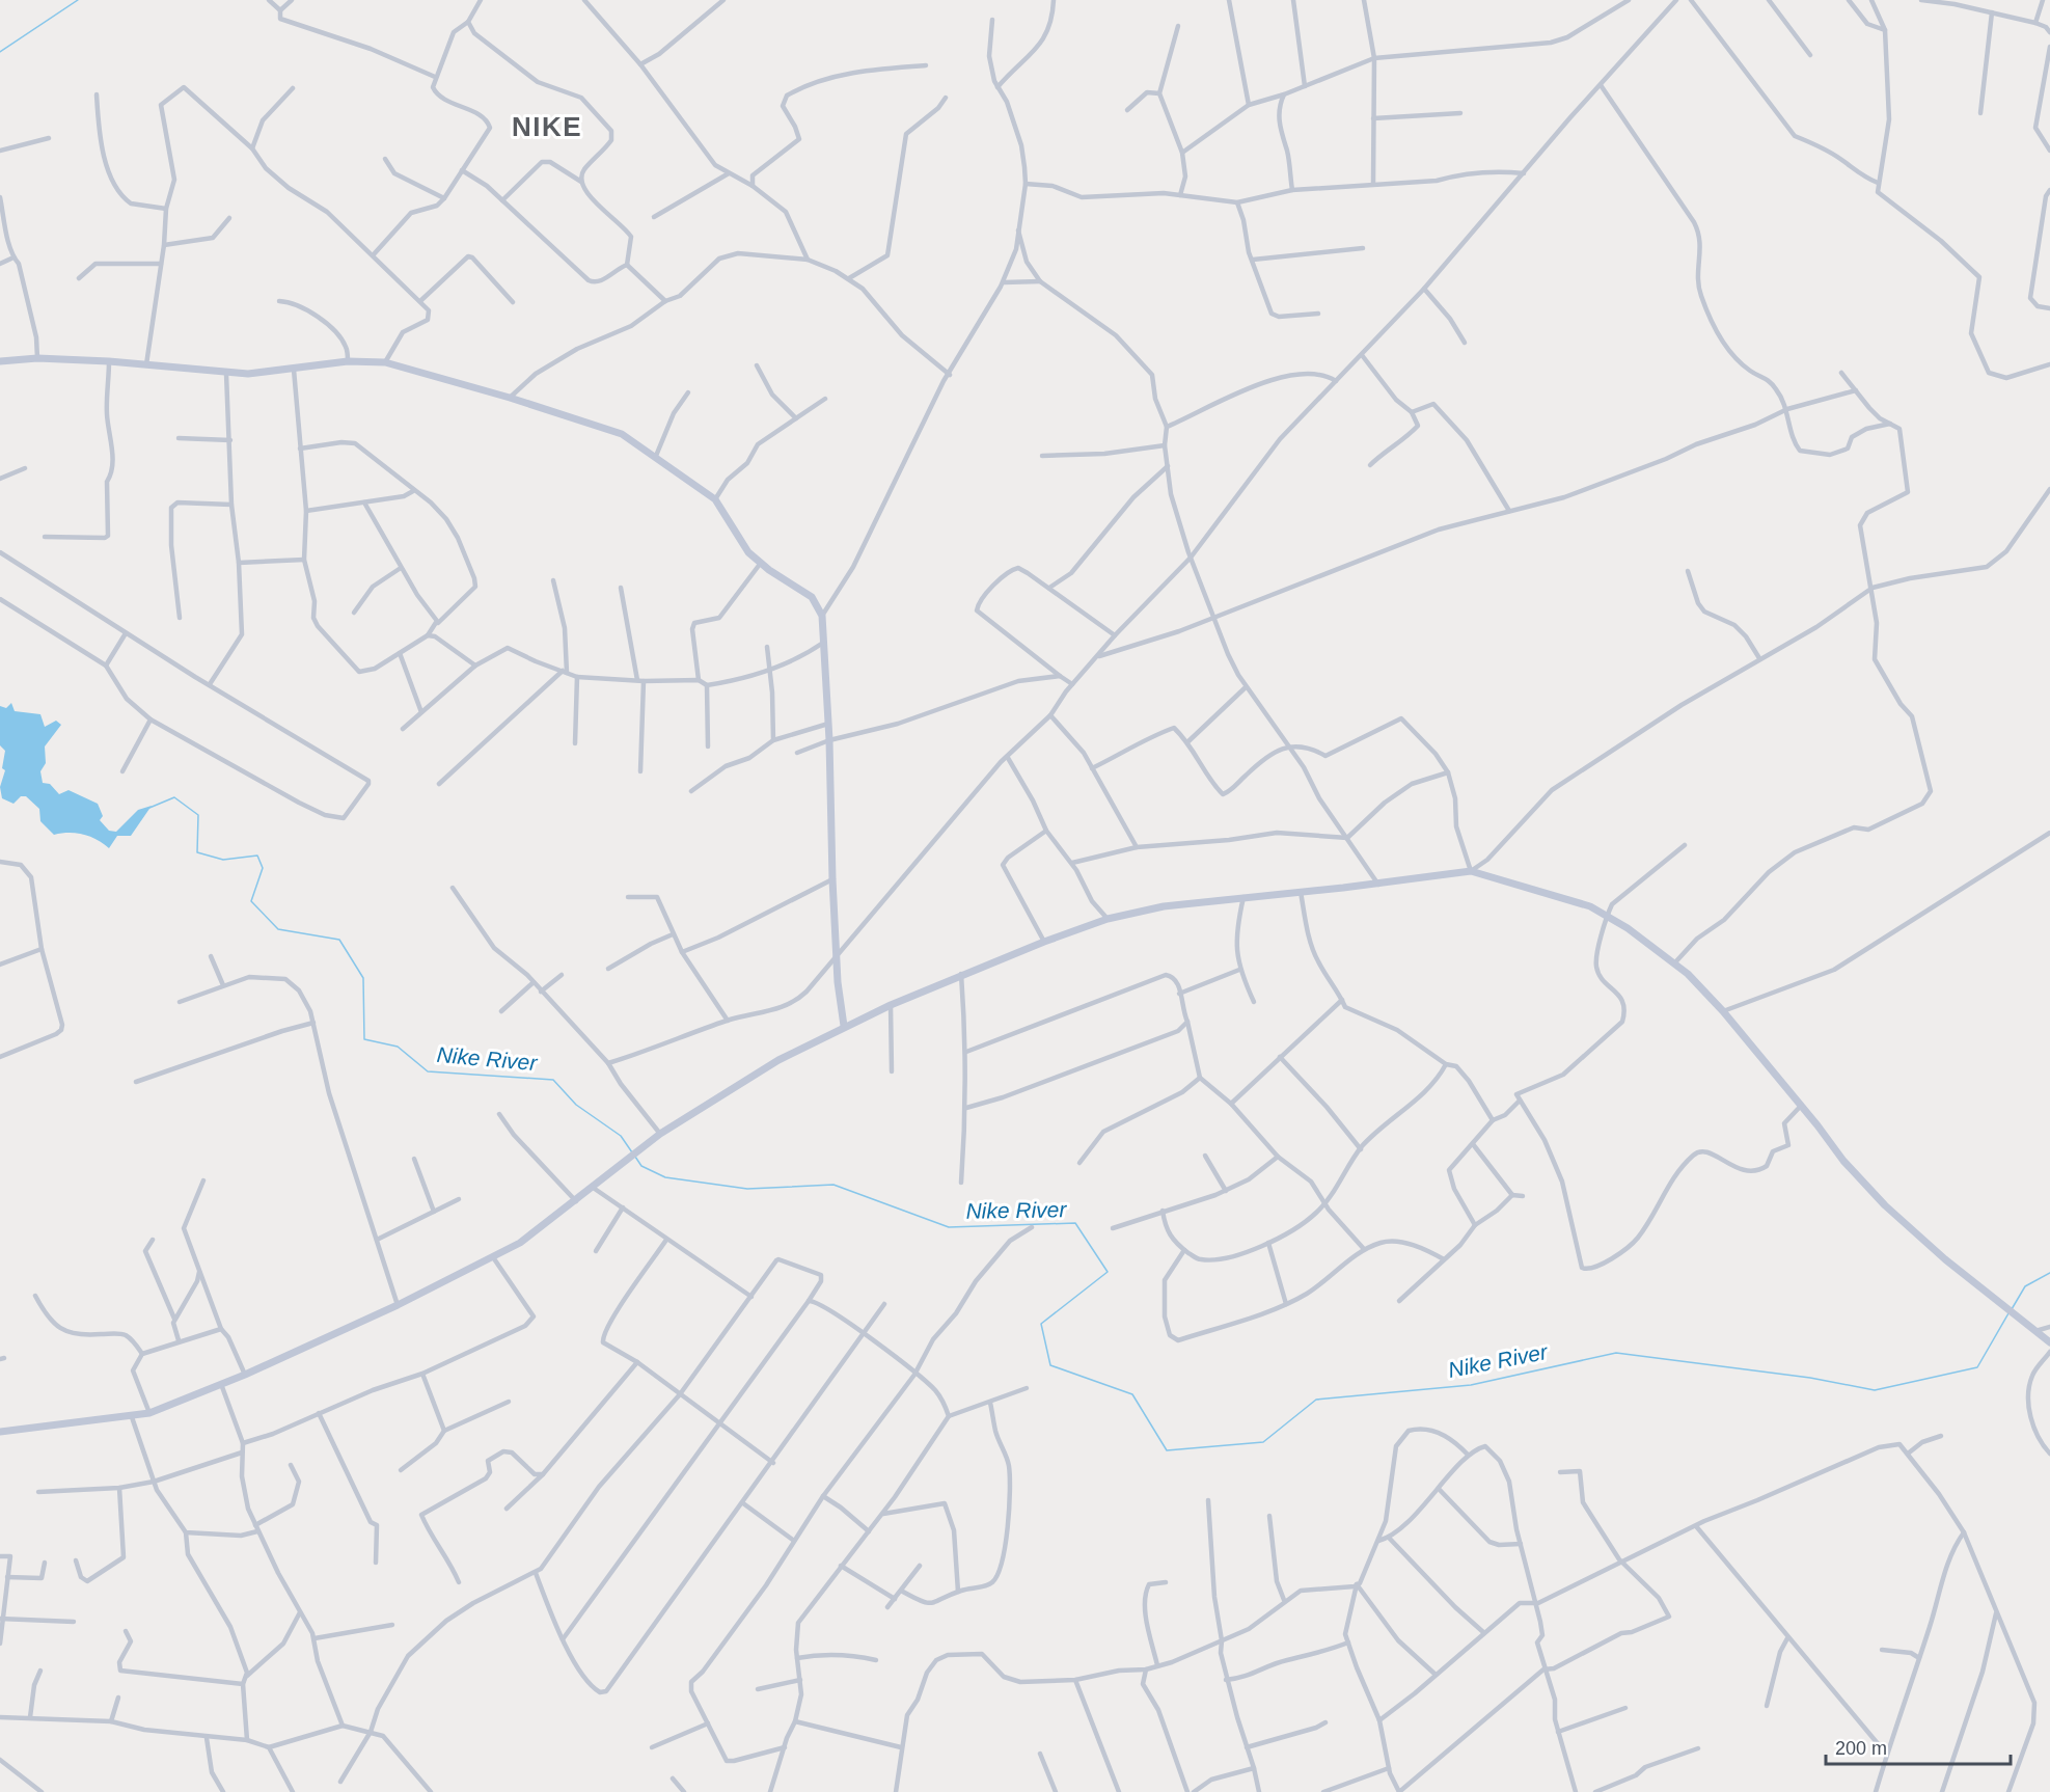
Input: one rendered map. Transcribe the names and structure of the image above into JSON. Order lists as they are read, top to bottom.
{
  "districts": ["NIKE"],
  "water": ["Nike River"],
  "scale_bar": "200 m"
}
